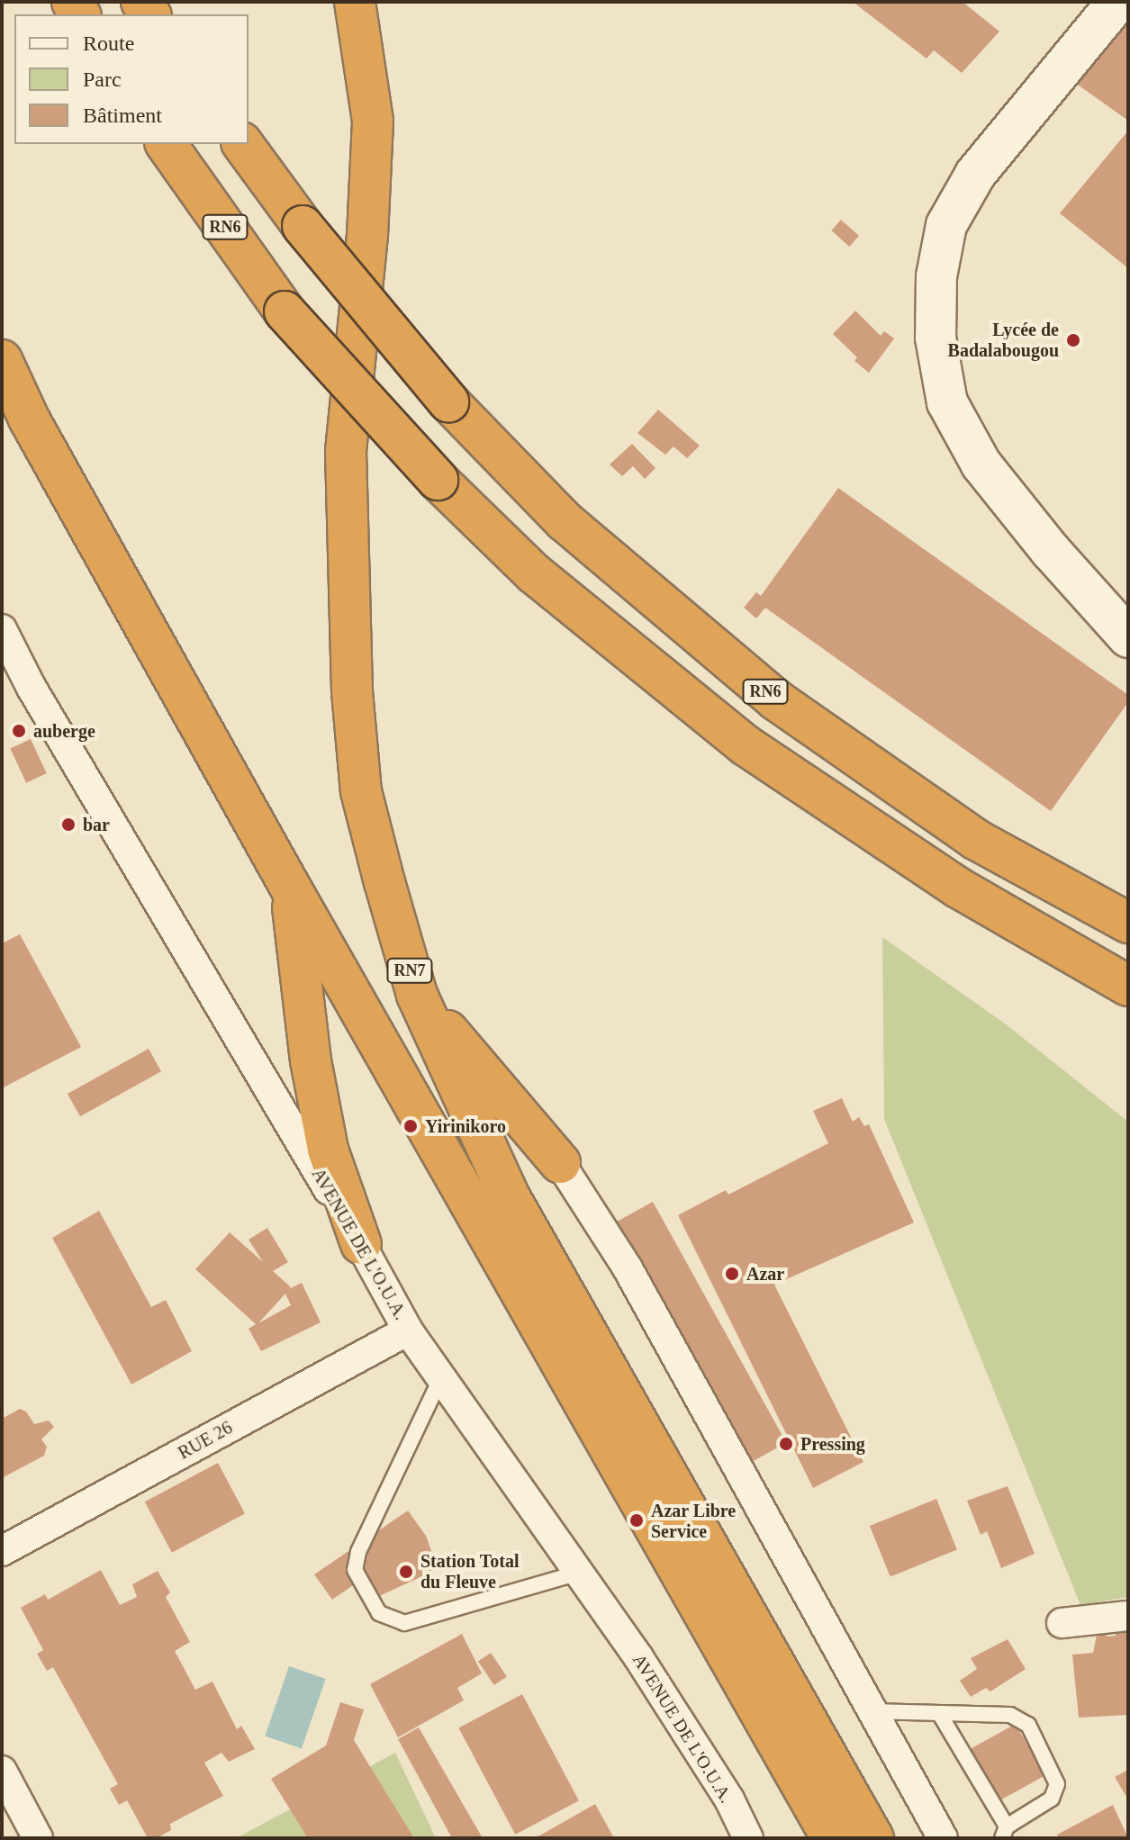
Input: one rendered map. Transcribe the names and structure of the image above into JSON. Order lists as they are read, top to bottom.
{
  "streets": {
    "highway": ["RN6", "RN7"],
    "street": ["AVENUE DE L'O.U.A.", "RUE 26"]
  },
  "crossings": [
    ["AVENUE DE L'O.U.A.", "RUE 26"]
  ],
  "places": [
    "Lycée de Badalabougou",
    "auberge",
    "bar",
    "Yirinikoro",
    "Azar",
    "Pressing",
    "Azar Libre Service",
    "Station Total du Fleuve"
  ],
  "legend": ["Route", "Parc", "Bâtiment"]
}
